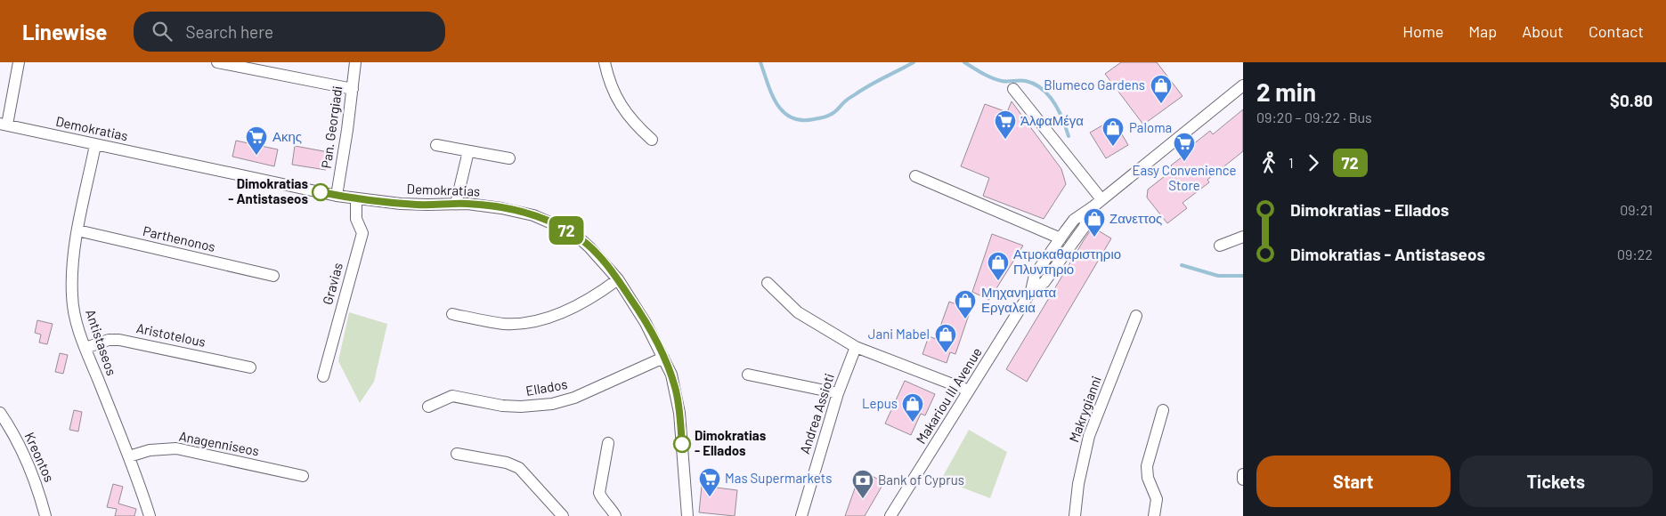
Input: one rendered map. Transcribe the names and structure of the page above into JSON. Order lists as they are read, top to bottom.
{
  "streets": {
    "street": [
      "Pan. Georgiadi",
      "Demokratias",
      "Parthenonos",
      "Gravias",
      "Aristotelous",
      "Antistaseos",
      "Ellados",
      "Makariou III Avenue",
      "Makrygianni",
      "Andrea Assioti",
      "Anagenniseos",
      "Kreontos"
    ]
  },
  "crossings": [
    ["Pan. Georgiadi", "Demokratias"],
    ["Demokratias", "Gravias"],
    ["Demokratias", "Antistaseos"],
    ["Demokratias", "Ellados"],
    ["Parthenonos", "Antistaseos"],
    ["Aristotelous", "Antistaseos"],
    ["Antistaseos", "Anagenniseos"]
  ],
  "places": {
    "shop": [
      "Blumeco Gardens",
      "Paloma",
      "Ζανεττος",
      "Ατμοκαθαριστηριο Πλυντηριο",
      "Μηχανηματα Εργαλεια",
      "Jani Mabel",
      "Lepus"
    ],
    "supermarket": [
      "ΆλφαΜέγα",
      "Ακης",
      "Easy Convenience Store",
      "Mas Supermarkets"
    ],
    "other": ["Dimokratias - Antistaseos", "Dimokratias - Ellados"],
    "bank": ["Bank of Cyprus"]
  },
  "lines": ["bus line 72"],
  "page": {
    "header": "Linewise",
    "search": "Search here",
    "nav": [
      "Home",
      "Map",
      "About",
      "Contact"
    ],
    "on_map": "72",
    "heading": ["2 min", "09:20 – 09:22 · Bus", "$0.80"],
    "legs": ["1", "72"],
    "list": [
      {
        "name": "Dimokratias - Ellados",
        "value": "09:21"
      },
      {
        "name": "Dimokratias - Antistaseos",
        "value": "09:22"
      }
    ],
    "buttons": ["Start", "Tickets"]
  }
}
